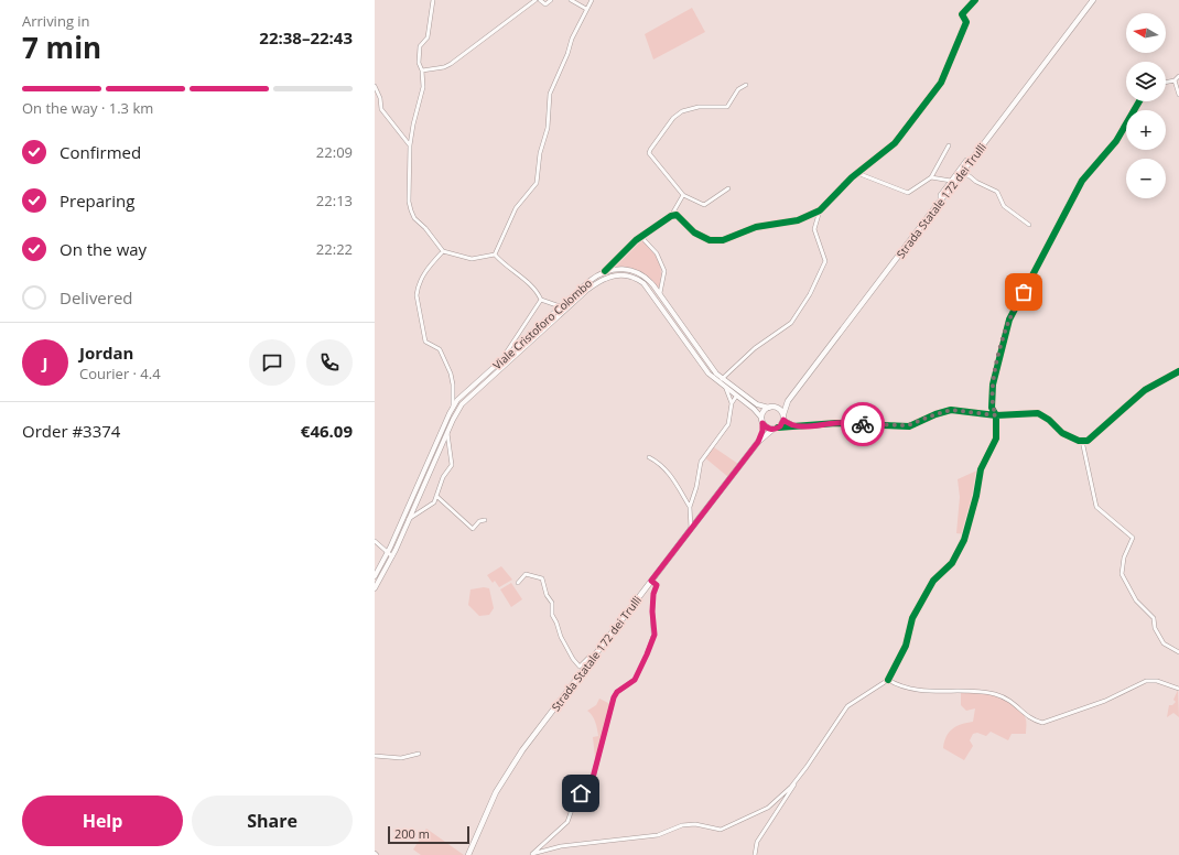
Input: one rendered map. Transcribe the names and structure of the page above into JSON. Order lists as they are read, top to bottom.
{
  "streets": {
    "main road": ["Strada Statale 172 dei Trulli", "Viale Cristoforo Colombo"]
  },
  "crossings": [
    ["Strada Statale 172 dei Trulli", "Viale Cristoforo Colombo"]
  ],
  "scale_bar": "200 m",
  "north": "left",
  "page": {
    "heading": ["7 min", "Arriving in", "22:38–22:43"],
    "panel": [
      "Jordan",
      "Courier · 4.4",
      "Order #3374",
      "€46.09"
    ],
    "map_buttons": ["+", "−"],
    "bar": "On the way · 1.3 km",
    "list": [
      ["Confirmed", "22:09"],
      ["Preparing", "22:13"],
      ["On the way", "22:22"],
      "Delivered"
    ],
    "round": "J",
    "buttons": ["Help", "Share"],
    "scale": "200 m"
  }
}
